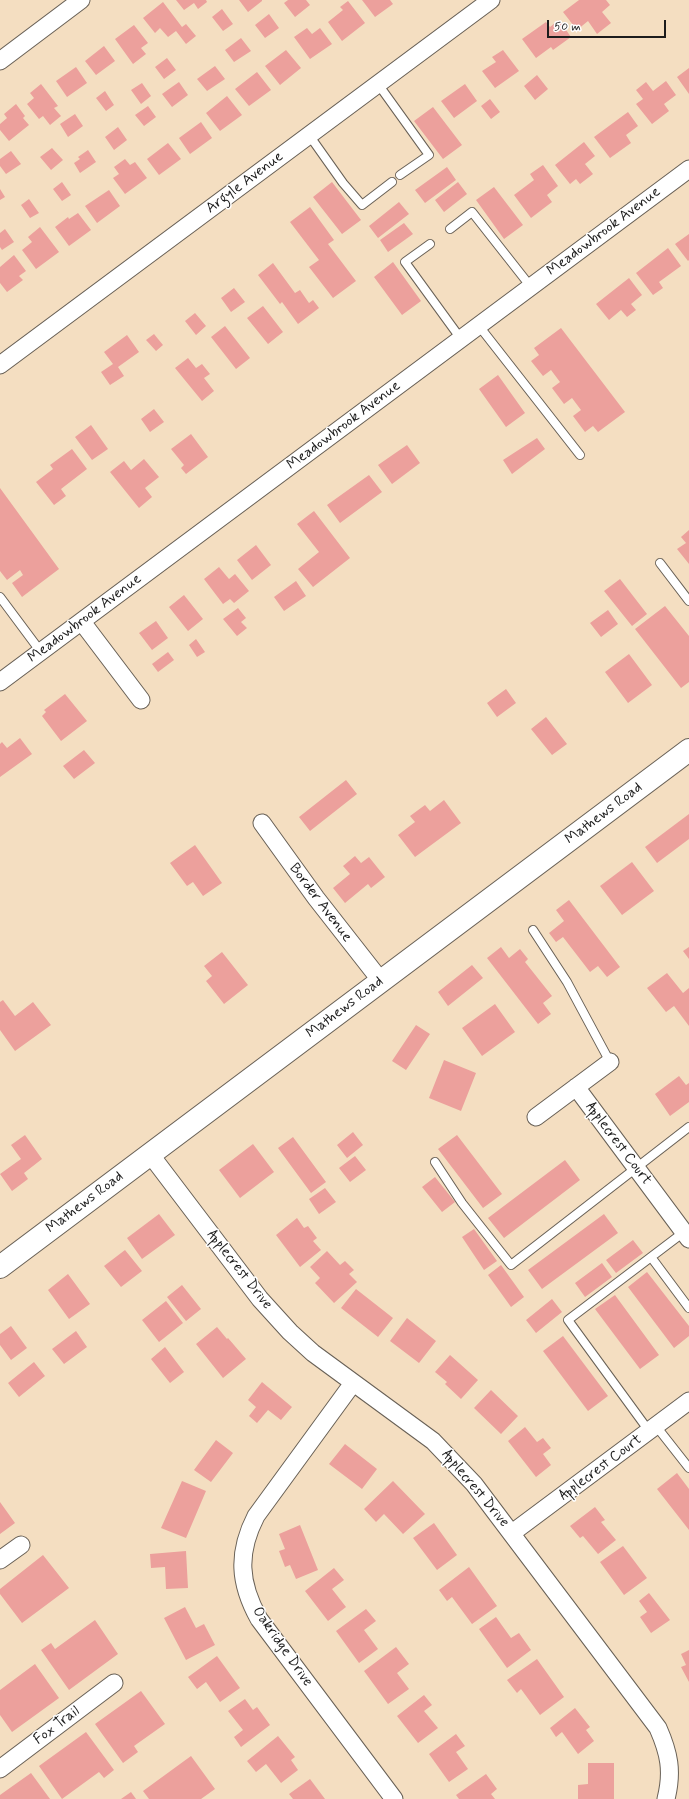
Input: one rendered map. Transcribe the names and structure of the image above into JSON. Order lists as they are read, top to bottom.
{
  "streets": {
    "street": [
      "Argyle Avenue",
      "Meadowbrook Avenue",
      "Mathews Road",
      "Border Avenue",
      "Applecrest Court",
      "Applecrest Drive",
      "Oakridge Drive",
      "Fox Trail"
    ]
  },
  "crossings": [
    ["Mathews Road", "Border Avenue"],
    ["Mathews Road", "Applecrest Drive"],
    ["Applecrest Court", "Applecrest Drive"],
    ["Applecrest Drive", "Oakridge Drive"]
  ],
  "scale_bar": "50 m"
}
